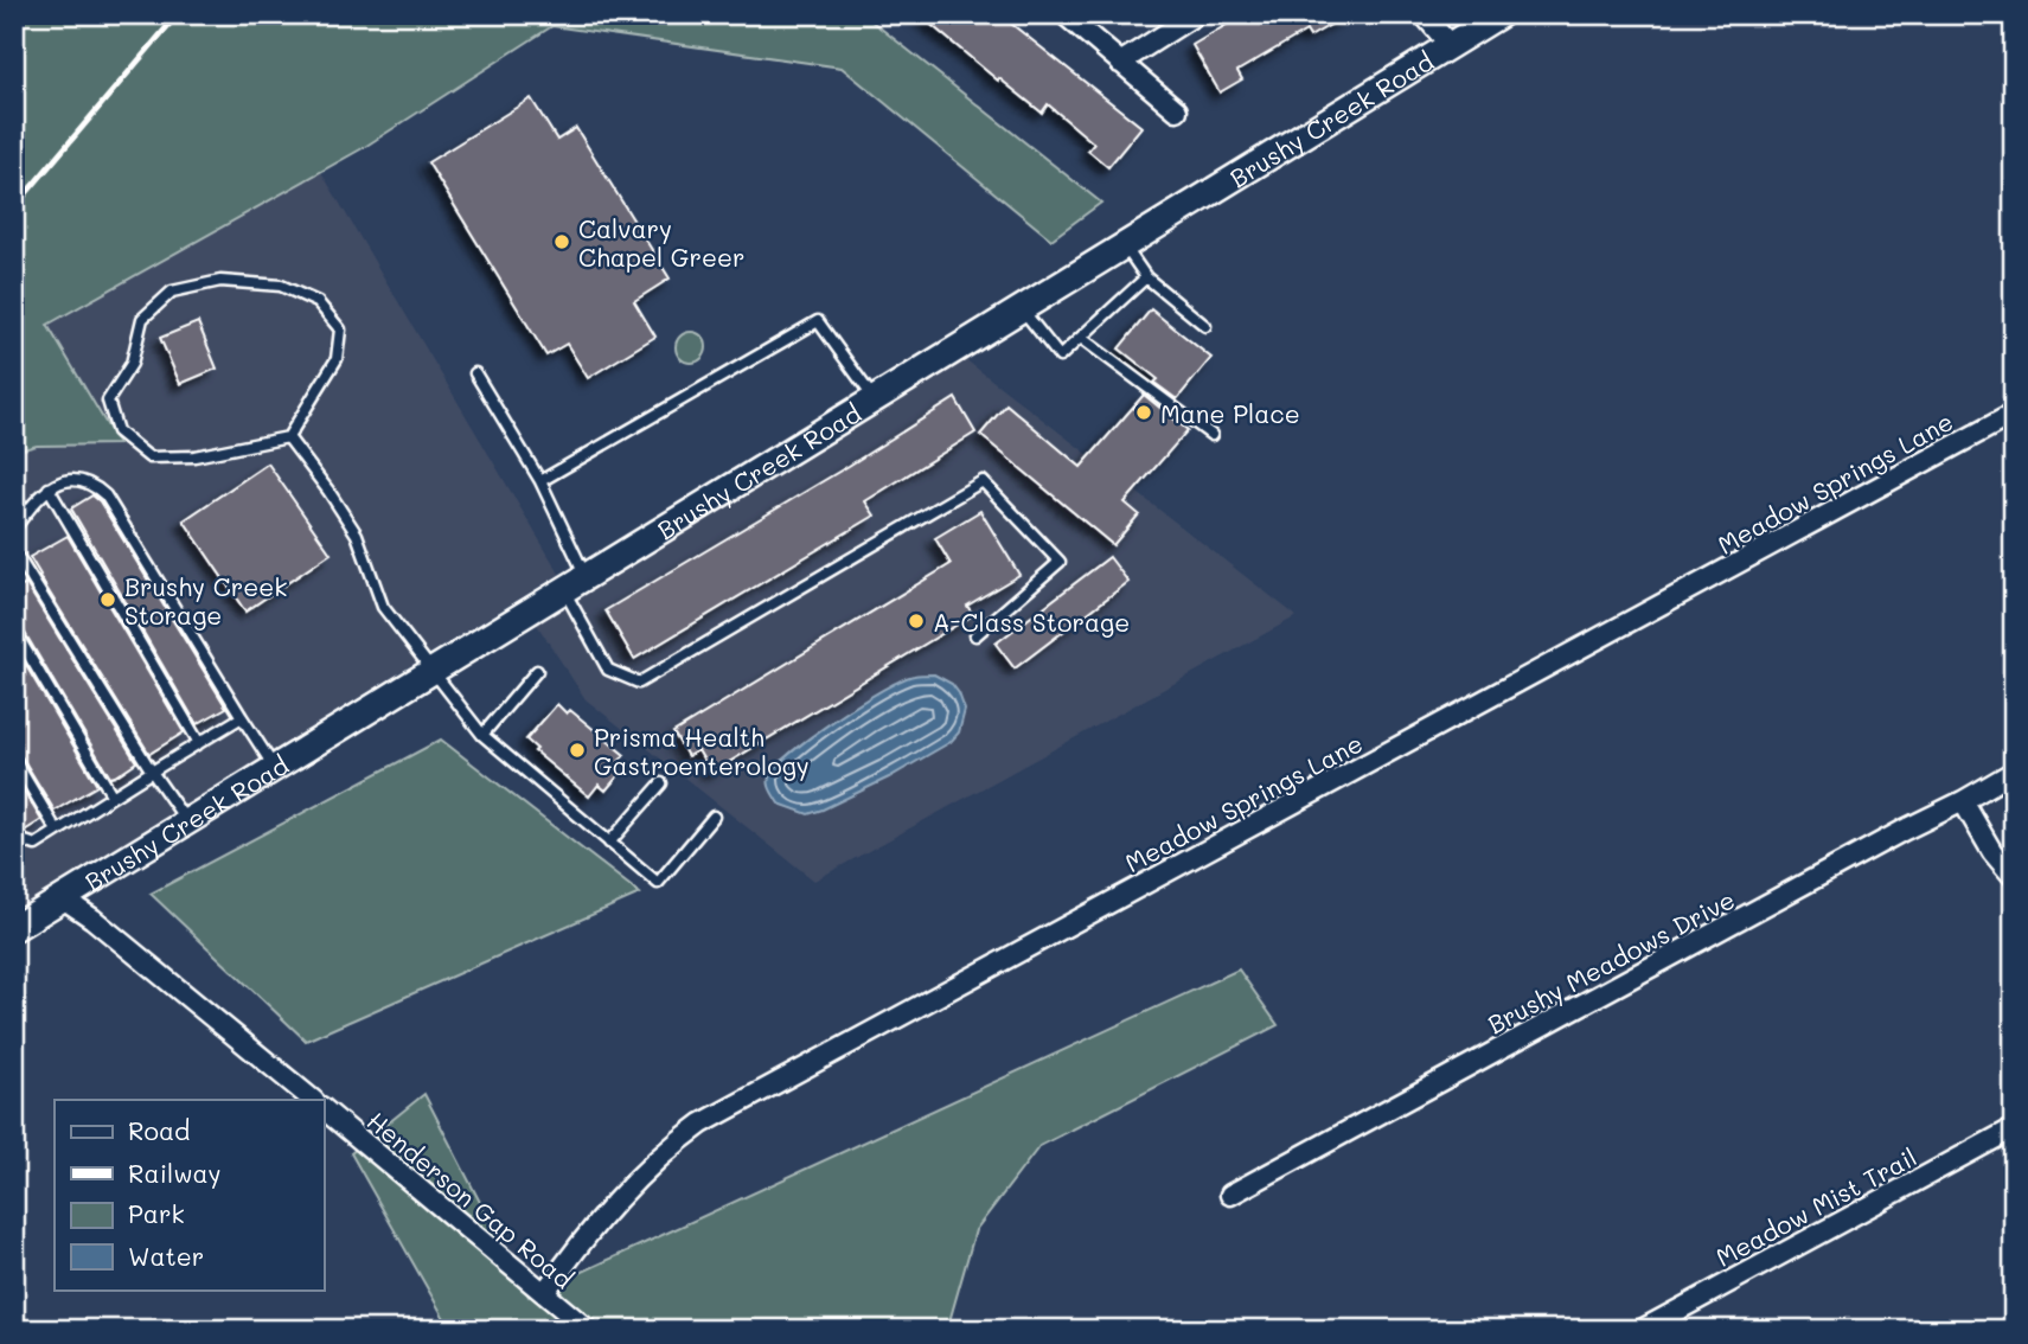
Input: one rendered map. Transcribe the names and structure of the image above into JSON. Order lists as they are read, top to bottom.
{
  "streets": {
    "main road": ["Brushy Creek Road"],
    "street": [
      "Meadow Springs Lane",
      "Brushy Meadows Drive",
      "Henderson Gap Road",
      "Meadow Mist Trail"
    ]
  },
  "crossings": [
    ["Meadow Springs Lane", "Henderson Gap Road"]
  ],
  "places": [
    "Calvary Chapel Greer",
    "Mane Place",
    "Brushy Creek Storage",
    "A-Class Storage",
    "Prisma Health Gastroenterology"
  ],
  "legend": [
    "Road",
    "Railway",
    "Park",
    "Water"
  ]
}
